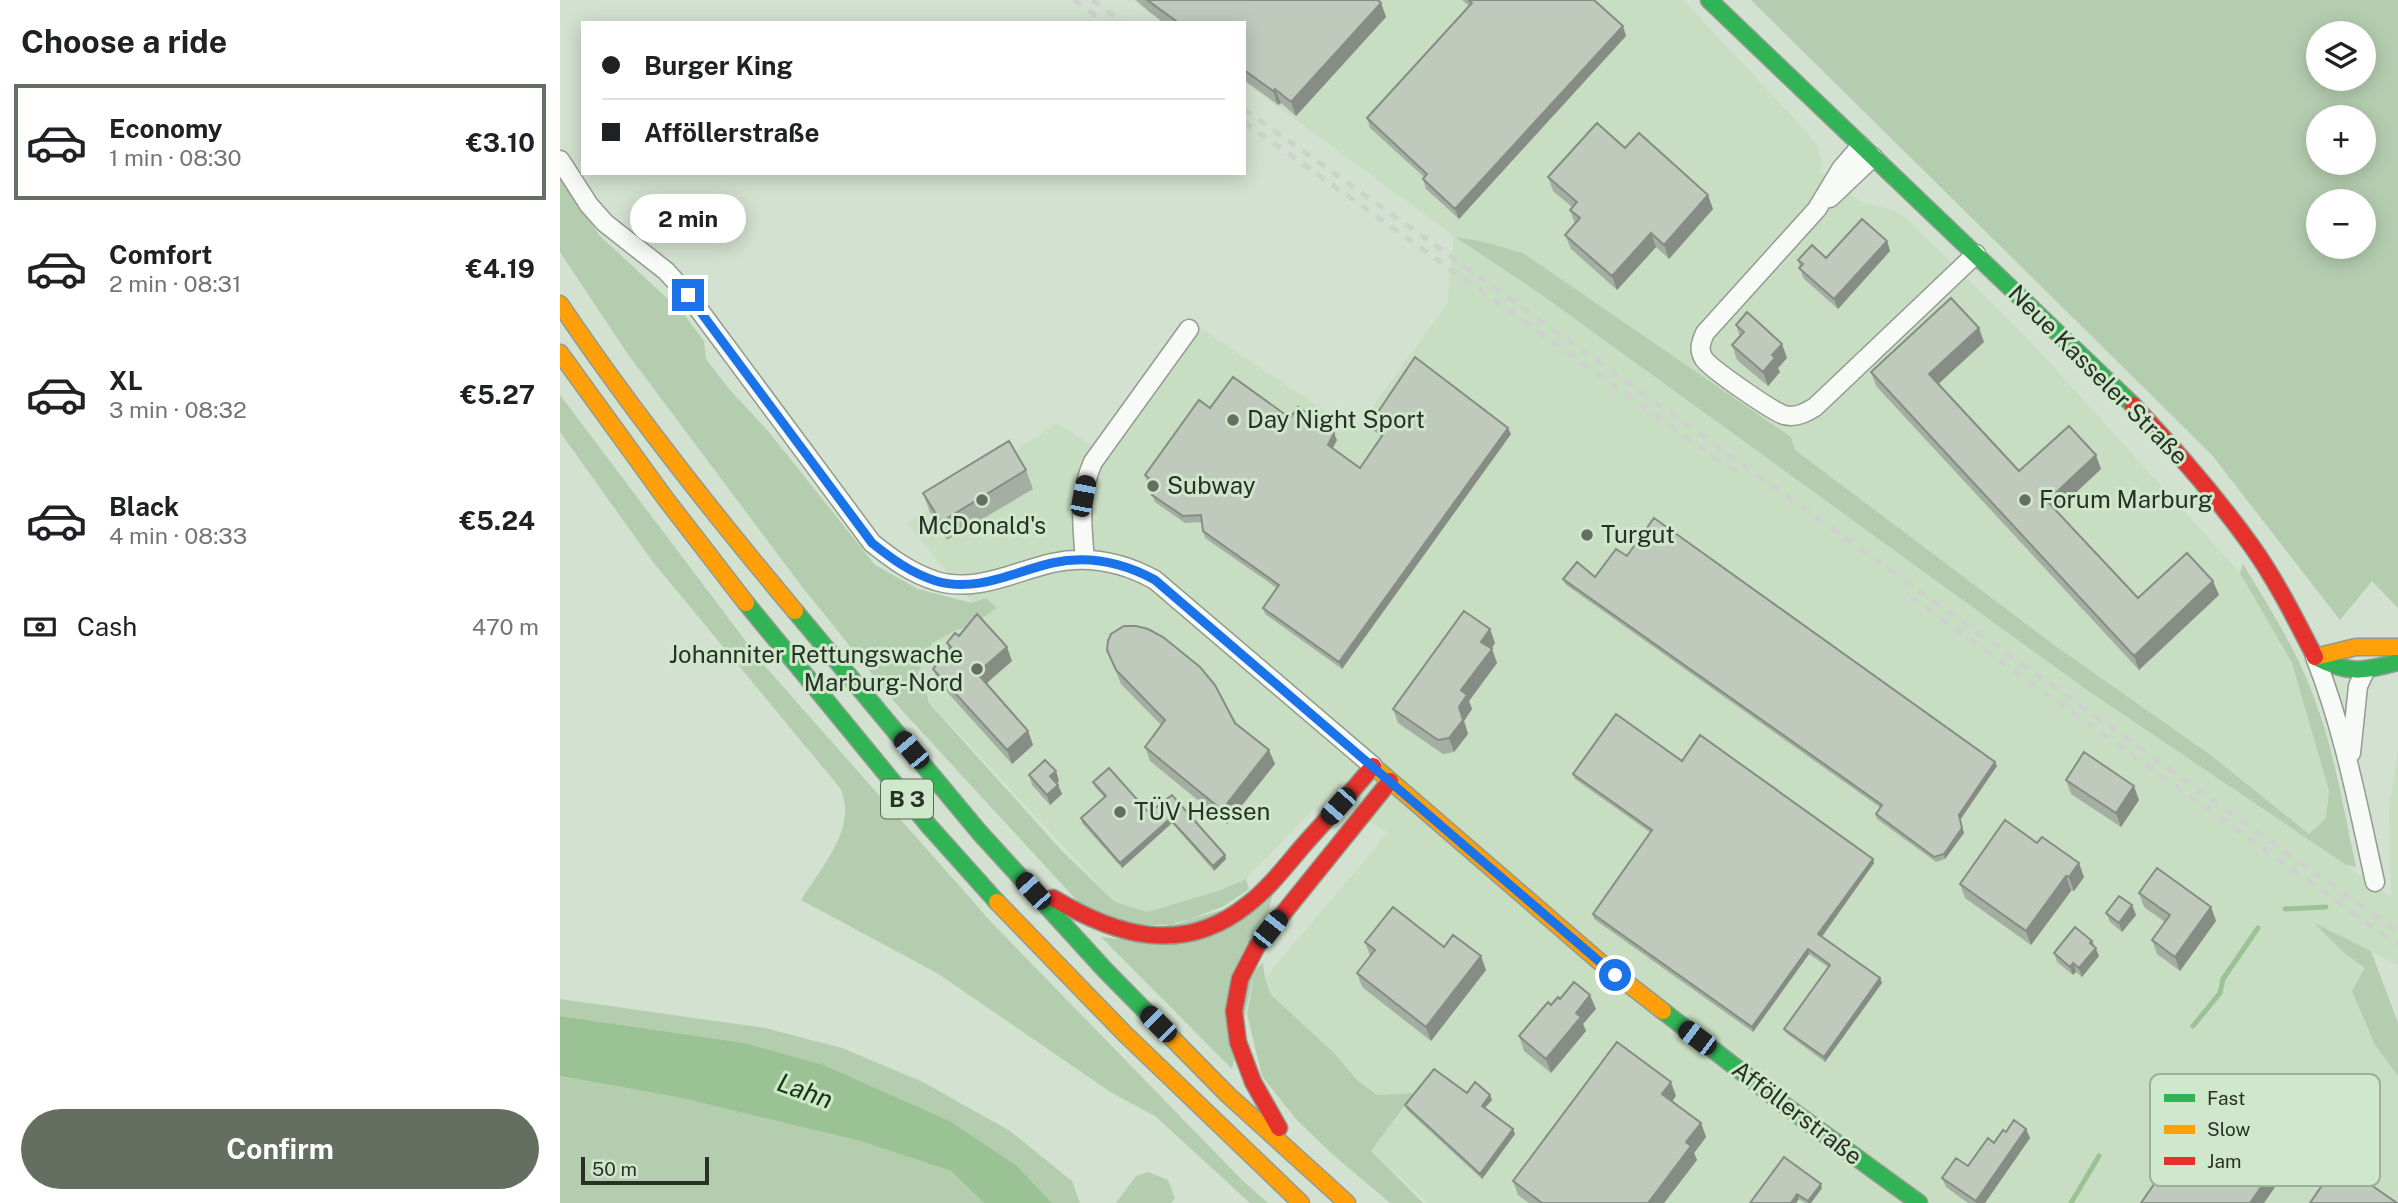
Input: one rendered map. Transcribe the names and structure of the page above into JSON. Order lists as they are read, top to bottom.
{
  "streets": {
    "main road": ["Neue Kasseler Straße", "B 3", "Afföllerstraße"]
  },
  "water": ["Lahn"],
  "places": [
    "Day Night Sport",
    "Subway",
    "McDonald's",
    "Forum Marburg",
    "Turgut",
    "Johanniter Rettungswache Marburg-Nord",
    "TÜV Hessen"
  ],
  "legend": ["Fast", "Slow", "Jam"],
  "scale_bar": "50 m",
  "page": {
    "heading": "Choose a ride",
    "map_buttons": ["+", "−"],
    "banner": ["Burger King", "Afföllerstraße"],
    "list": [
      {
        "name": "Economy",
        "note": "1 min · 08:30",
        "value": "€3.10"
      },
      {
        "name": "Comfort",
        "note": "2 min · 08:31",
        "value": "€4.19"
      },
      {
        "name": "XL",
        "note": "3 min · 08:32",
        "value": "€5.27"
      },
      {
        "name": "Black",
        "note": "4 min · 08:33",
        "value": "€5.24"
      }
    ],
    "bubble": "2 min",
    "pay": ["Cash", "470 m"],
    "buttons": "Confirm",
    "scale": "50 m"
  }
}
